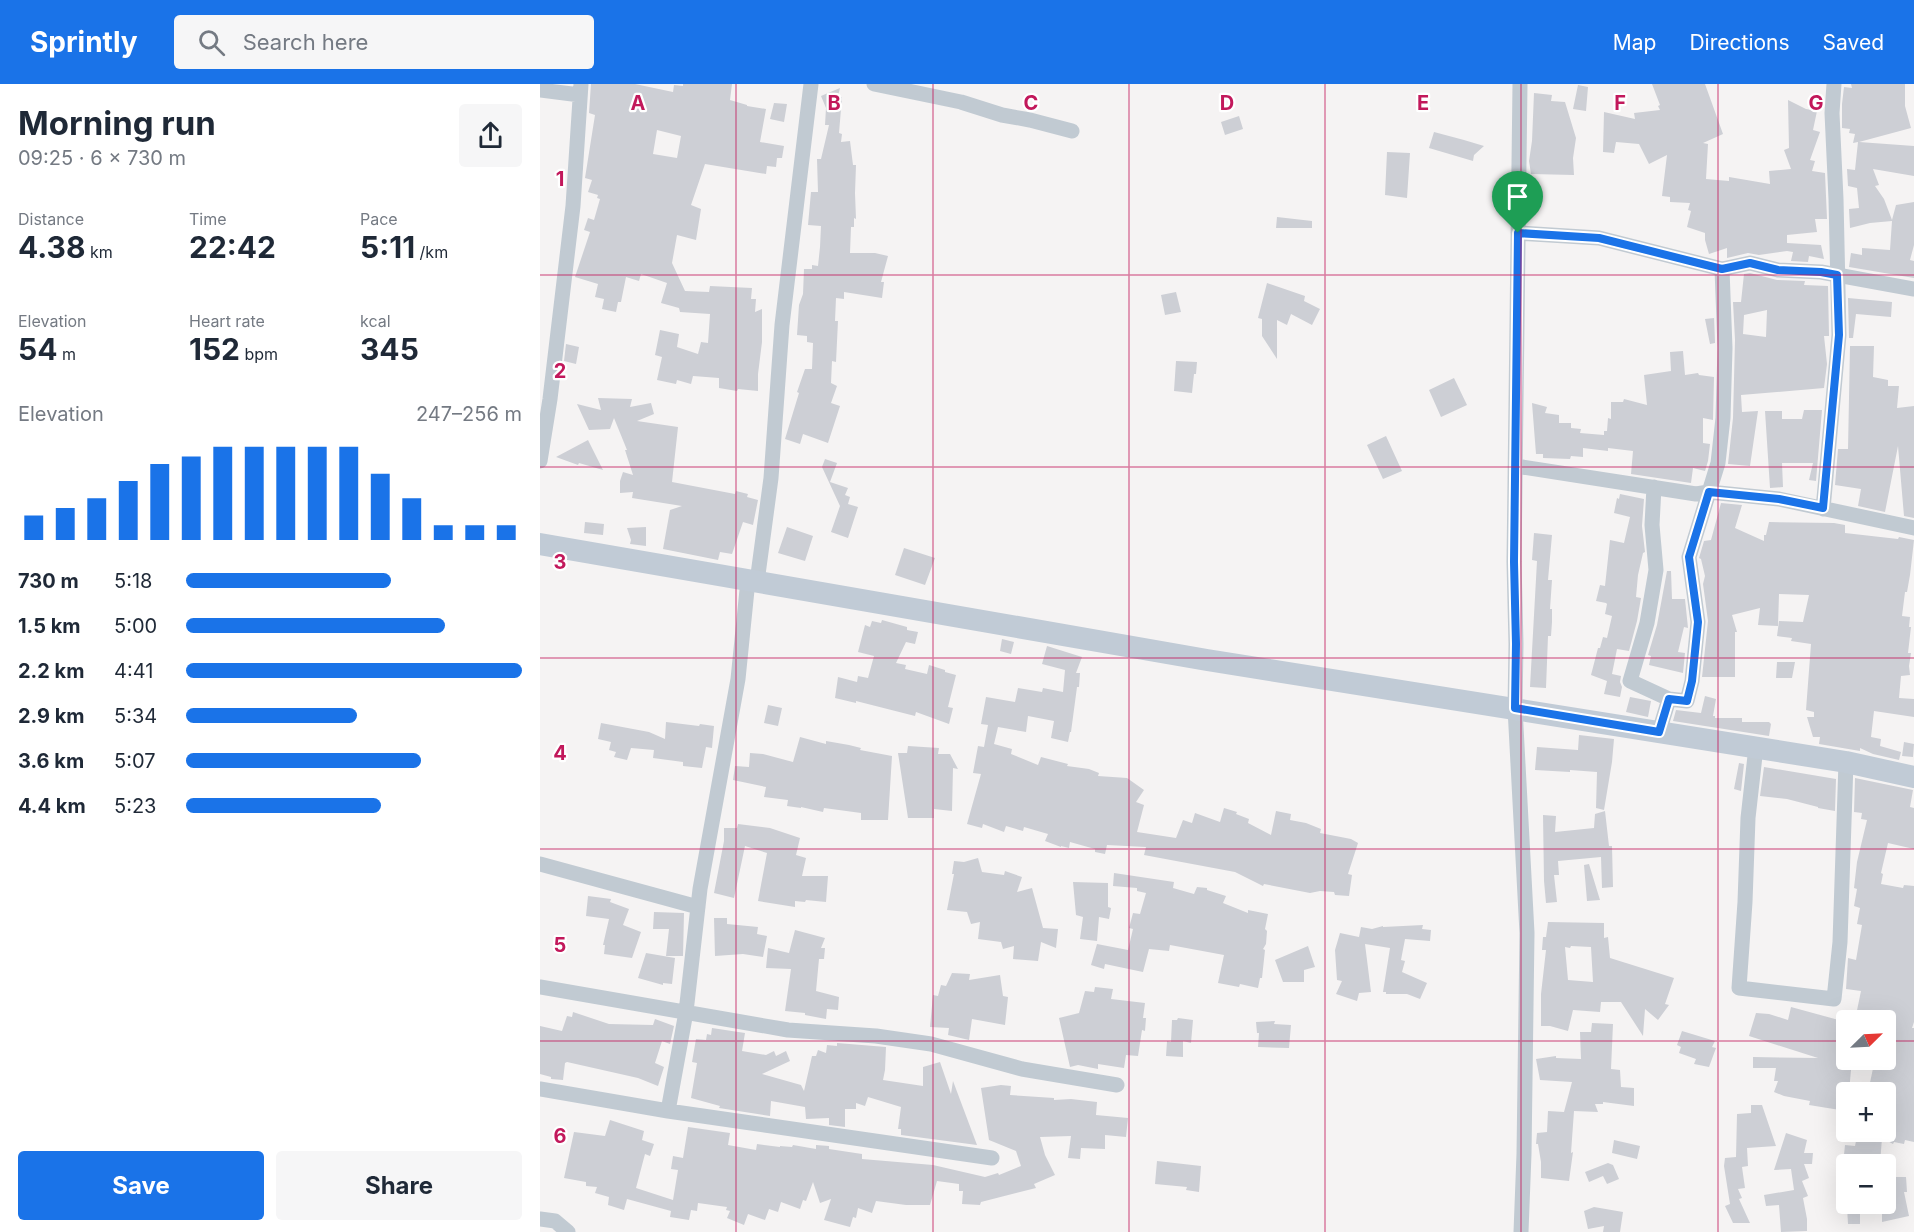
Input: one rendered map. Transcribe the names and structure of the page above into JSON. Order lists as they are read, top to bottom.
{
  "north": "top right",
  "page": {
    "header": "Sprintly",
    "search": "Search here",
    "nav": ["Map", "Directions", "Saved"],
    "heading": ["Morning run", "09:25 · 6 × 730 m"],
    "stats": [
      ["Distance", "4.38 km"],
      ["Time", "22:42"],
      ["Pace", "5:11 /km"],
      ["Elevation", "54 m"],
      ["Heart rate", "152 bpm"],
      ["kcal", "345"]
    ],
    "chart": ["Elevation", "247–256 m"],
    "list": [
      {
        "name": "730 m",
        "note": "5:18"
      },
      {
        "name": "1.5 km",
        "note": "5:00"
      },
      {
        "name": "2.2 km",
        "note": "4:41"
      },
      {
        "name": "2.9 km",
        "note": "5:34"
      },
      {
        "name": "3.6 km",
        "note": "5:07"
      },
      {
        "name": "4.4 km",
        "note": "5:23"
      }
    ],
    "map_buttons": ["+", "−"],
    "buttons": ["Save", "Share"]
  },
  "grid": {
    "columns": [
      "A",
      "B",
      "C",
      "D",
      "E",
      "F",
      "G"
    ],
    "rows": [
      "1",
      "2",
      "3",
      "4",
      "5",
      "6"
    ]
  }
}
